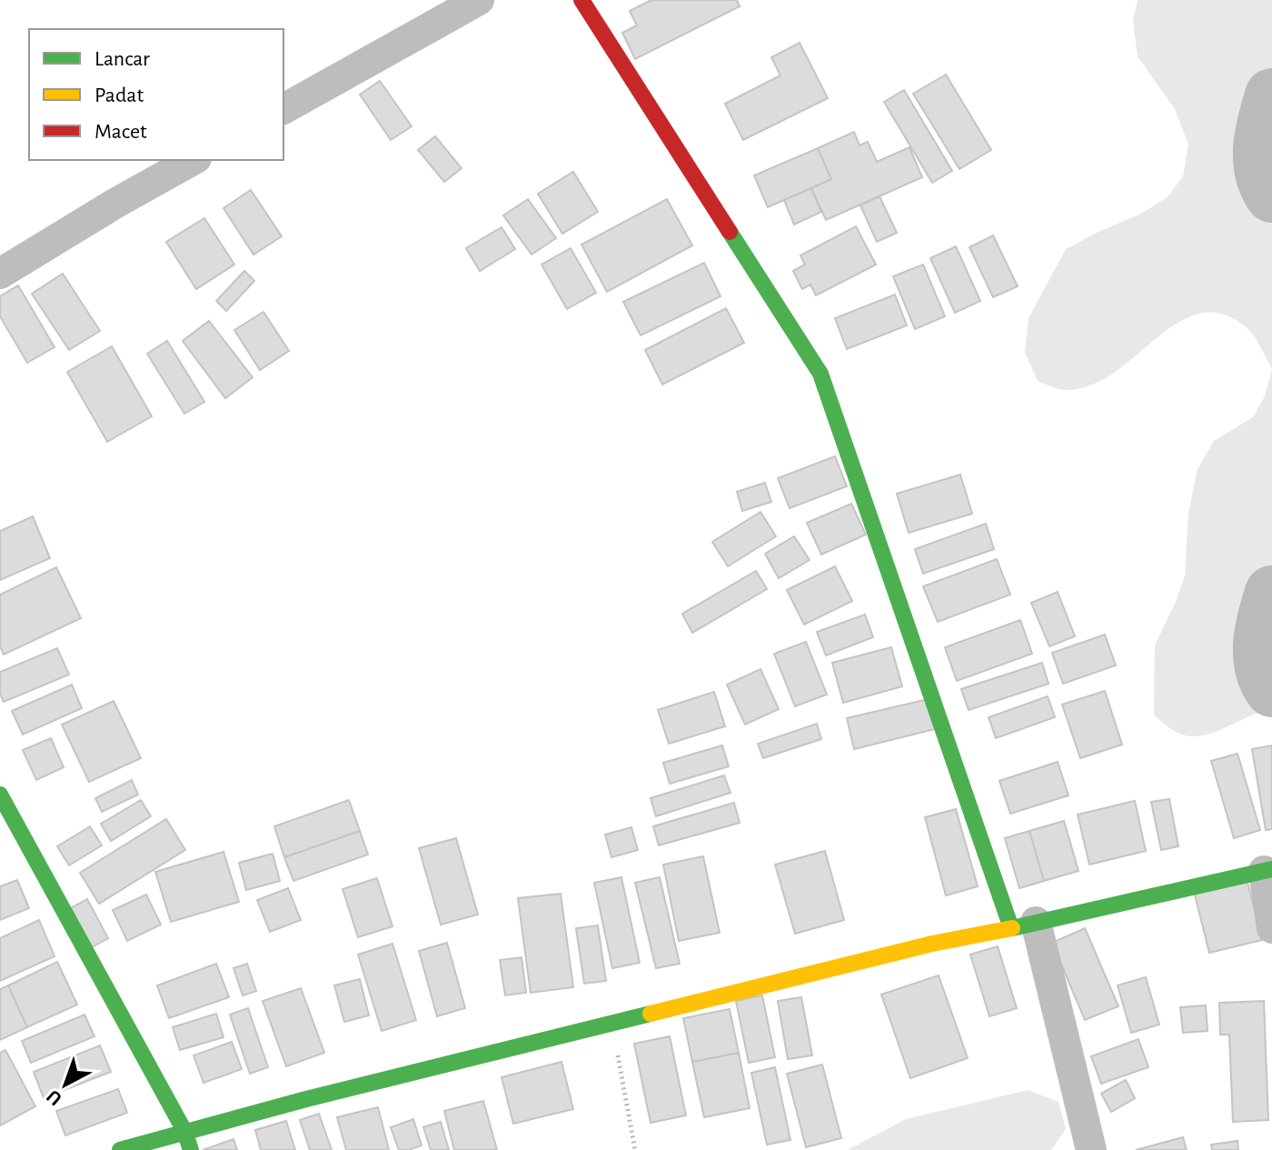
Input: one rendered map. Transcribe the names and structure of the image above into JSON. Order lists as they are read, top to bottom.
{
  "legend": ["Lancar", "Padat", "Macet"],
  "north": "bottom left"
}
